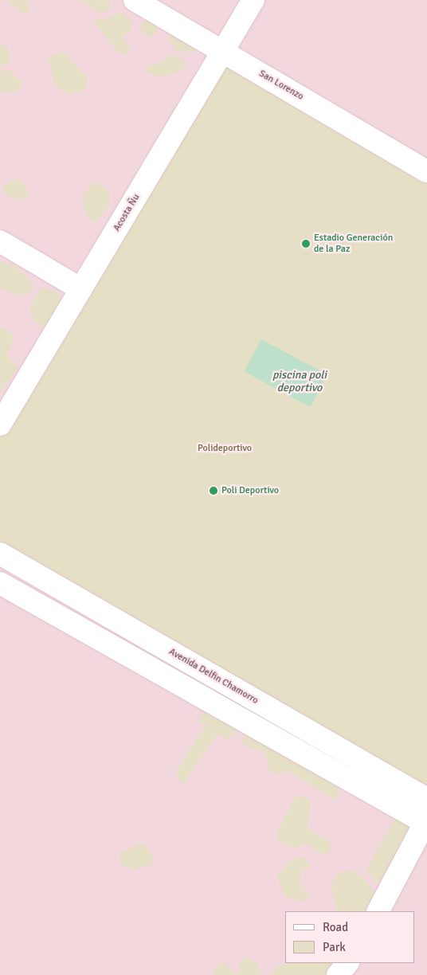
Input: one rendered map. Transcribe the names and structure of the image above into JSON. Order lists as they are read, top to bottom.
{
  "streets": {
    "street": ["San Lorenzo", "Acosta Ñu", "Avenida Delfin Chamorro"]
  },
  "crossings": [
    ["San Lorenzo", "Acosta Ñu"]
  ],
  "water": ["piscina poli deportivo"],
  "parks": ["Polideportivo"],
  "places": ["Estadio Generación de la Paz", "Poli Deportivo"],
  "legend": ["Road", "Park"]
}
